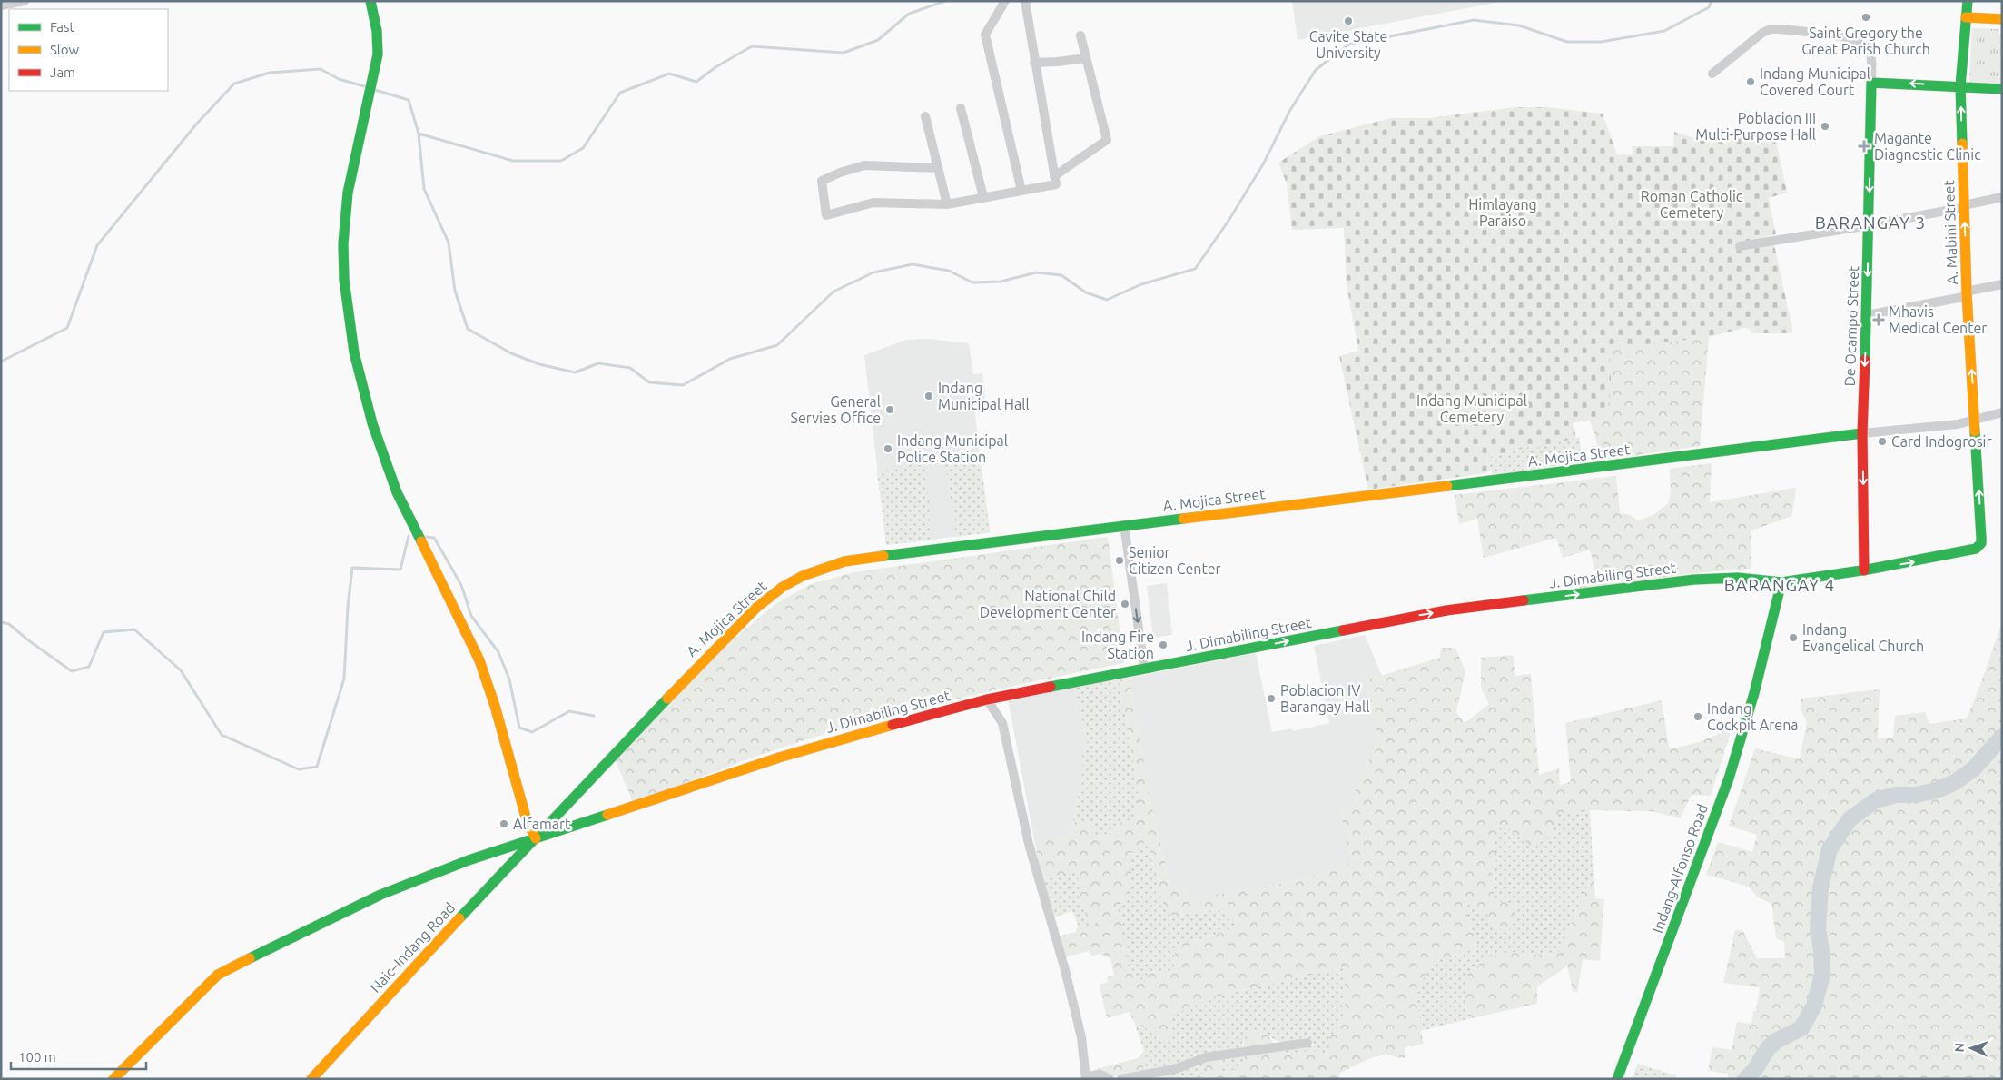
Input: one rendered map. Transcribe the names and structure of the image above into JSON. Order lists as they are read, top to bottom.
{
  "streets": {
    "main road": [
      "A. Mabini Street",
      "De Ocampo Street",
      "A. Mojica Street",
      "J. Dimabiling Street",
      "Indang-Alfonso Road",
      "Naic–Indang Road"
    ]
  },
  "crossings": [
    ["A. Mabini Street", "A. Mojica Street"],
    ["A. Mabini Street", "J. Dimabiling Street"],
    ["De Ocampo Street", "A. Mojica Street"],
    ["De Ocampo Street", "J. Dimabiling Street"],
    ["A. Mojica Street", "J. Dimabiling Street"],
    ["A. Mojica Street", "Naic–Indang Road"],
    ["J. Dimabiling Street", "Indang-Alfonso Road"],
    ["J. Dimabiling Street", "Naic–Indang Road"]
  ],
  "one_way": ["A. Mabini Street", "De Ocampo Street", "J. Dimabiling Street"],
  "districts": ["BARANGAY 3", "BARANGAY 4"],
  "parks": ["Roman Catholic Cemetery", "Himlayang Paraiso", "Indang Municipal Cemetery"],
  "places": {
    "other": [
      "Saint Gregory the Great Parish Church",
      "Cavite State University",
      "Indang Municipal Covered Court",
      "Poblacion III Multi-Purpose Hall",
      "Indang Municipal Hall",
      "General Servies Office",
      "Card Indogrosir",
      "Indang Municipal Police Station",
      "Senior Citizen Center",
      "National Child Development Center",
      "Indang Evangelical Church",
      "Indang Fire Station",
      "Poblacion IV Barangay Hall",
      "Indang Cockpit Arena",
      "Alfamart"
    ],
    "health": ["Magante Diagnostic Clinic", "Mhavis Medical Center"]
  },
  "legend": ["Fast", "Slow", "Jam"],
  "scale_bar": "100 m",
  "north": "left"
}
